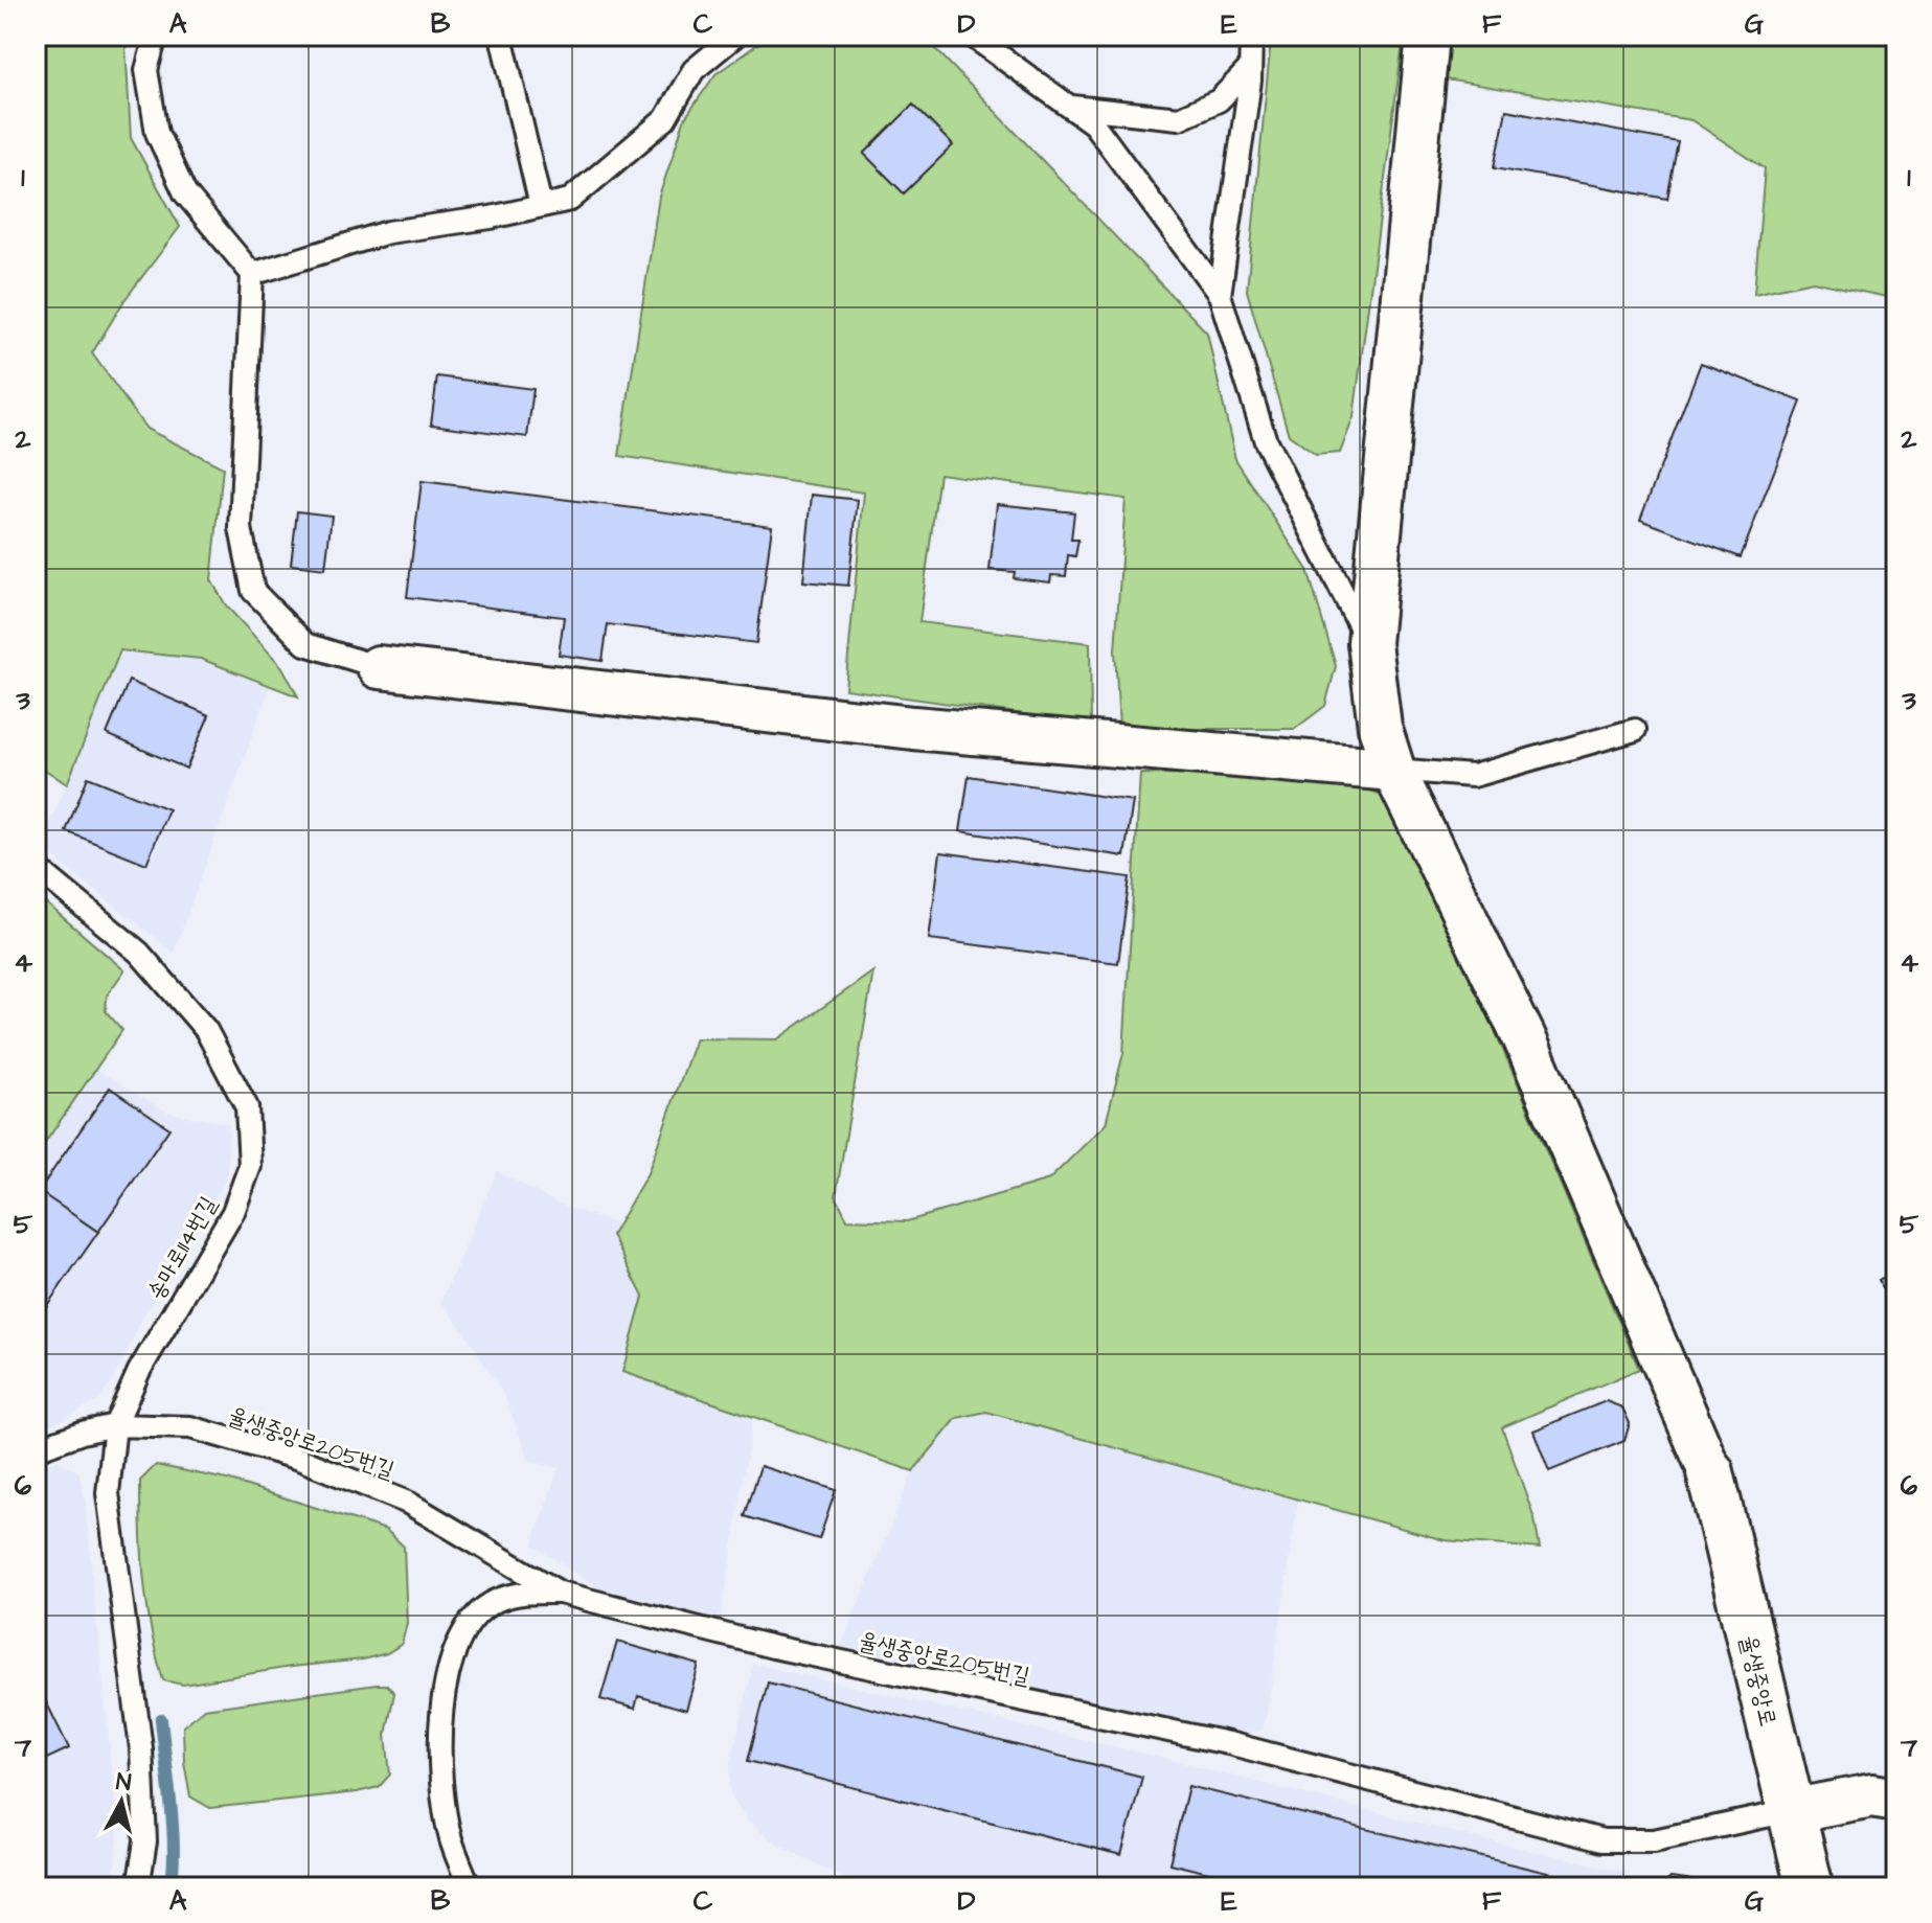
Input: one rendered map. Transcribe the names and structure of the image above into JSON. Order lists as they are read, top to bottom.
{
  "streets": {
    "street": ["율생중앙로"],
    "lane": ["송마로114번길", "율생중앙로205번길"]
  },
  "crossings": [
    ["송마로114번길", "율생중앙로205번길"],
    ["율생중앙로205번길", "율생중앙로"]
  ],
  "north": "top",
  "grid": {
    "columns": [
      "A",
      "B",
      "C",
      "D",
      "E",
      "F",
      "G"
    ],
    "rows": [
      "1",
      "2",
      "3",
      "4",
      "5",
      "6",
      "7"
    ]
  }
}
